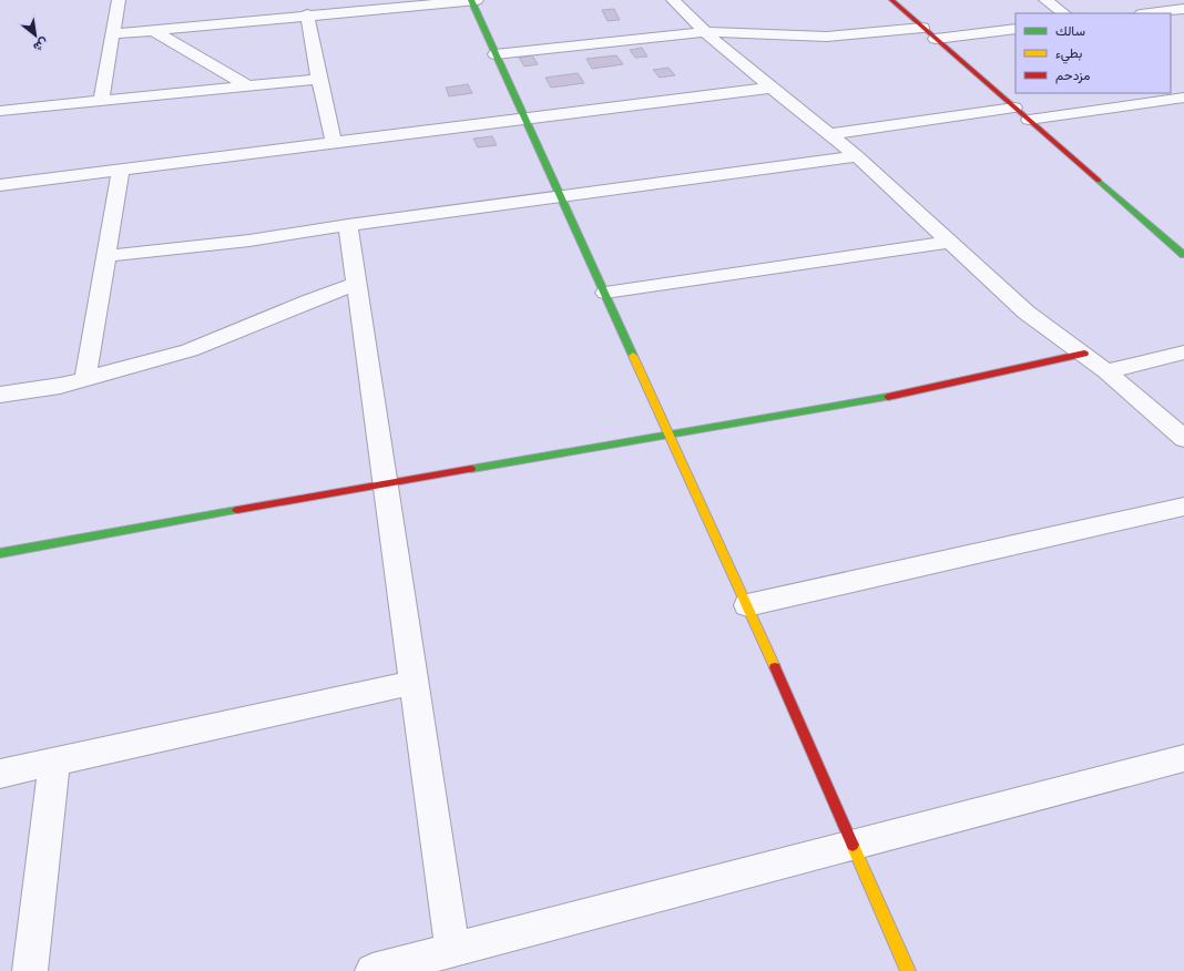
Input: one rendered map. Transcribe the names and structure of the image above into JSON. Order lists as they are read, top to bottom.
{
  "legend": ["سالك", "بطيء", "مزدحم"],
  "north": "bottom right"
}
